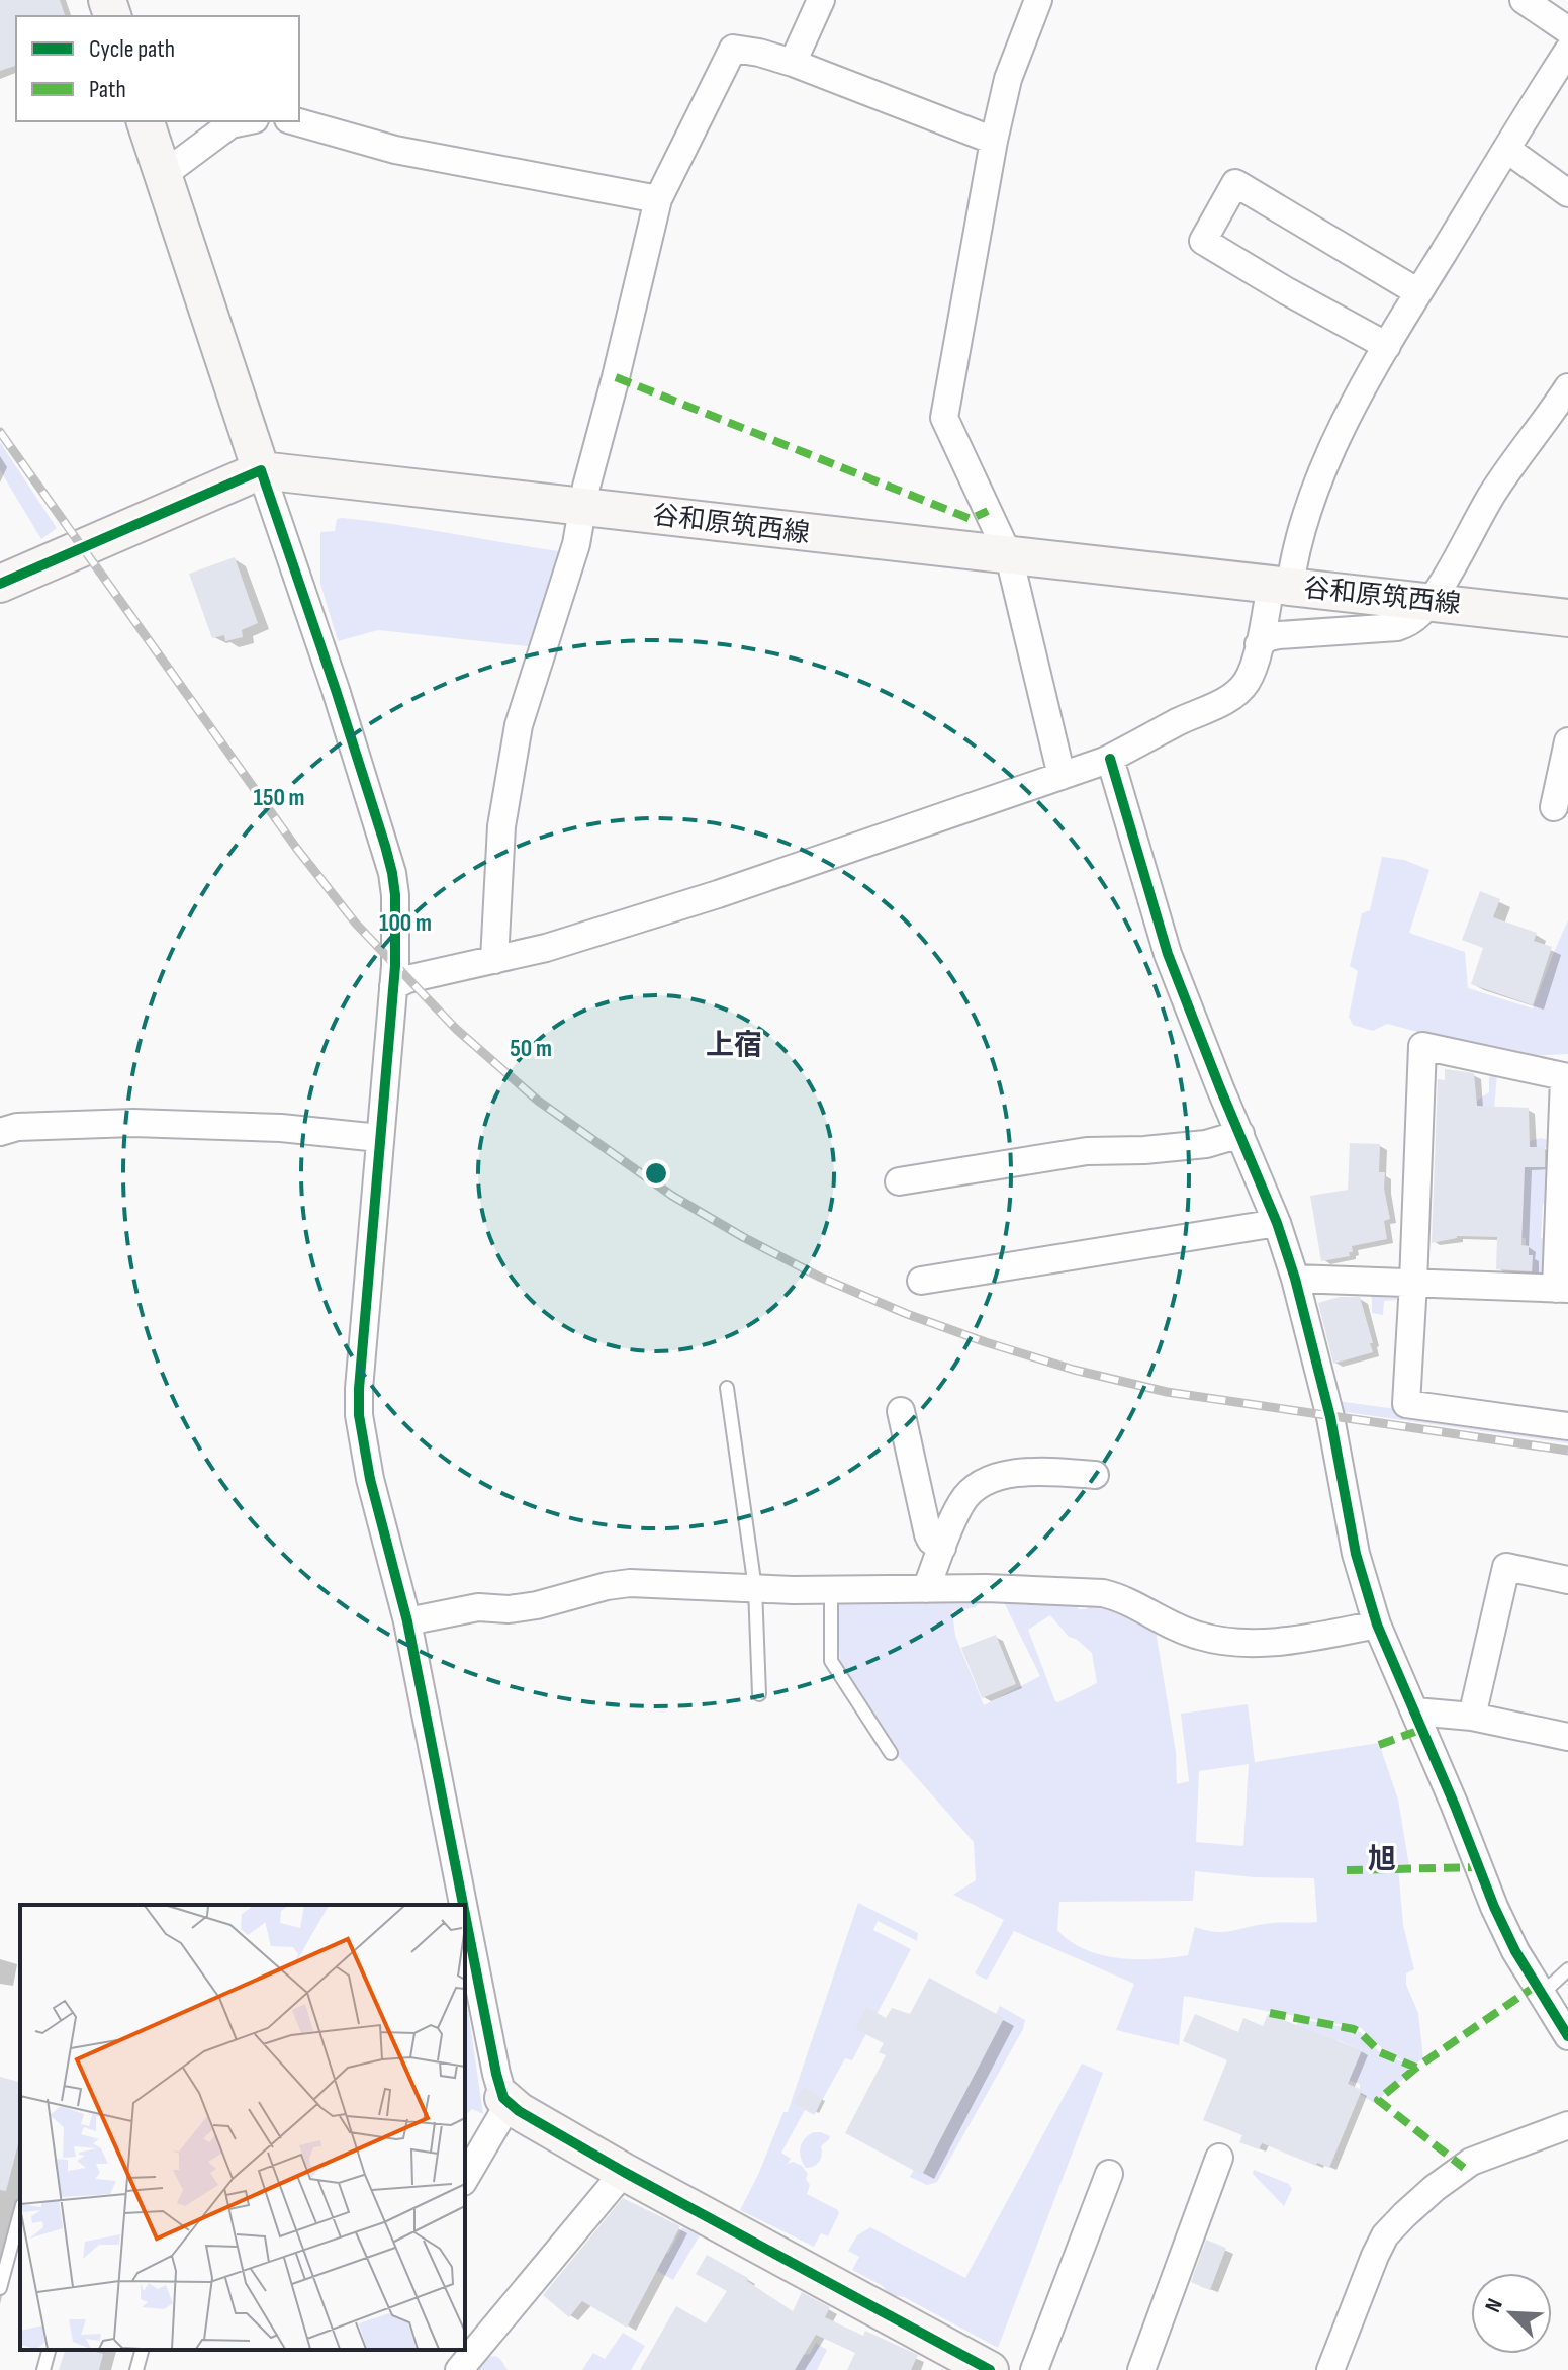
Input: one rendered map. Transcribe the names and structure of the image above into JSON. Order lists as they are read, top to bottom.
{
  "streets": {
    "main road": ["谷和原筑西線"]
  },
  "districts": ["上宿", "旭"],
  "legend": ["Cycle path", "Path"],
  "north": "top left",
  "rings": ["150 m", "100 m", "50 m"]
}
